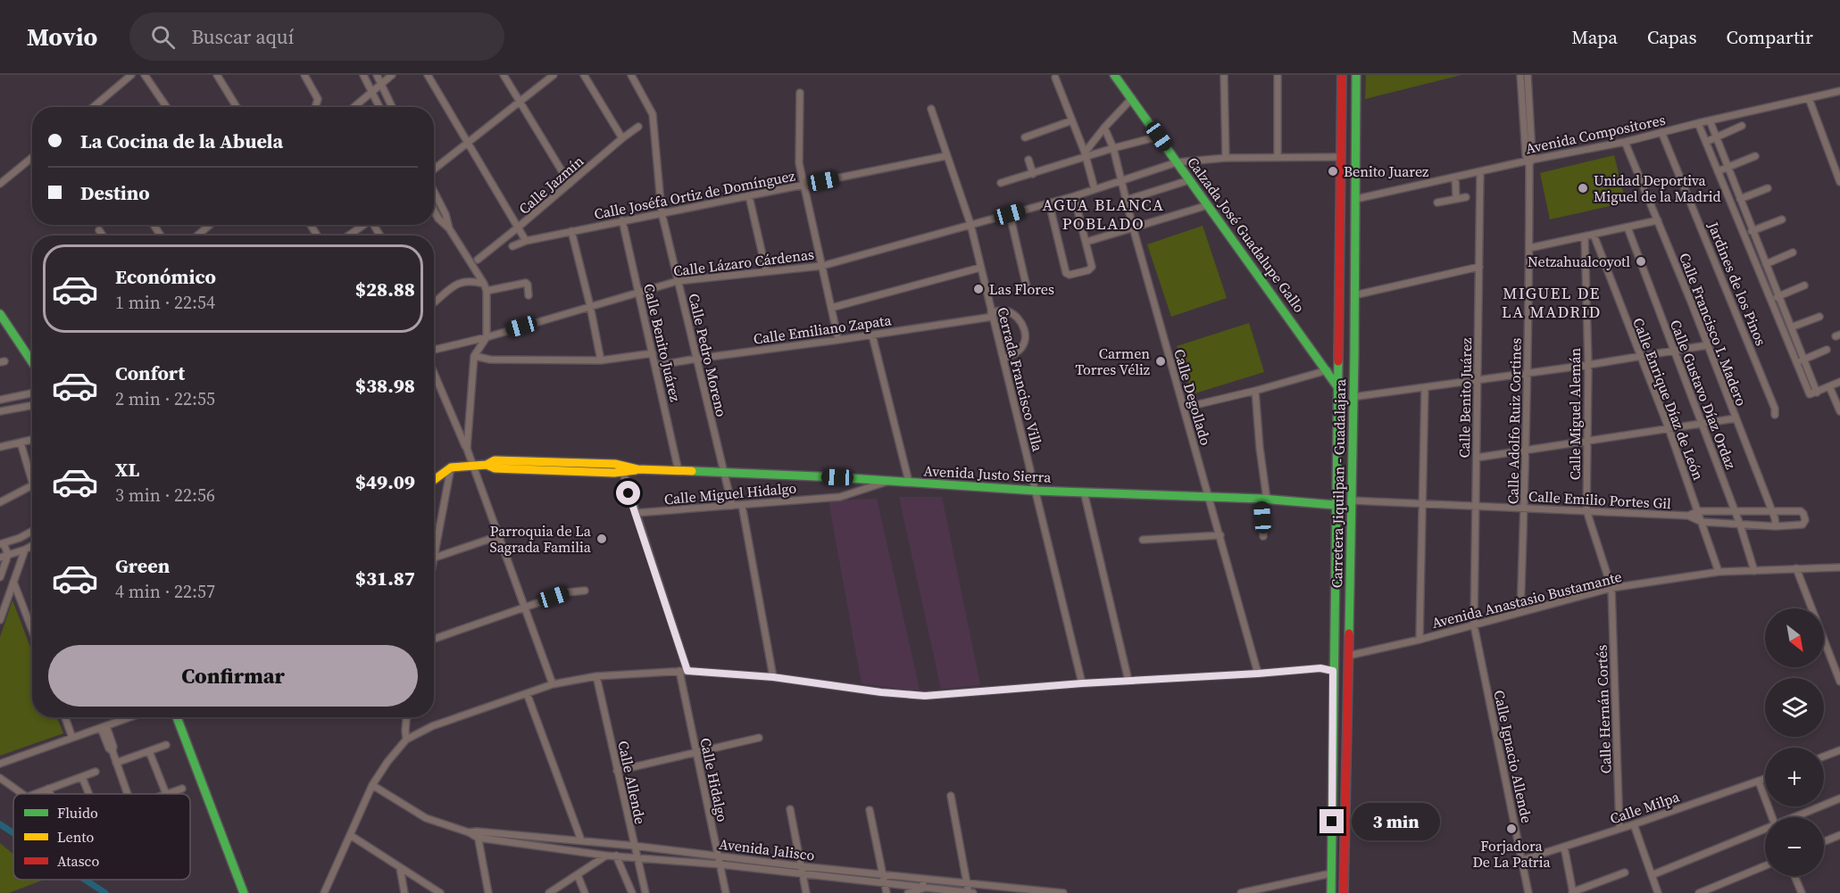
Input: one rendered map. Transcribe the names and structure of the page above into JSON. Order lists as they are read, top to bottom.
{
  "streets": {
    "main road": ["Calzada José Guadalupe Gallo", "Avenida Justo Sierra", "Carretera Jiquilpan - Guadalajara"],
    "street": [
      "Avenida Compositores",
      "Calle Jazmín",
      "Calle Joséfa Ortiz de Domínguez",
      "Calle Lázaro Cárdenas",
      "Jardines de los Pinos",
      "Calle Emiliano Zapata",
      "Calle Francisco I. Madero",
      "Calle Benito Juárez",
      "Calle Pedro Moreno",
      "Cerrada Francisco Villa",
      "Calle Gustavo Díaz Ordaz",
      "Calle Degollado",
      "Calle Enrique Díaz de León",
      "Calle Miguel Alemán",
      "Calle Adolfo Ruiz Cortines",
      "Calle Miguel Hidalgo",
      "Calle Emilio Portes Gil",
      "Avenida Anastasio Bustamante",
      "Calle Hernán Cortés",
      "Calle Ignacio Allende",
      "Calle Hidalgo",
      "Calle Allende",
      "Calle Milpa",
      "Avenida Jalisco"
    ]
  },
  "crossings": [
    ["Avenida Compositores", "Jardines de los Pinos"],
    ["Avenida Compositores", "Calle Francisco I. Madero"],
    ["Avenida Compositores", "Calle Benito Juárez"],
    ["Avenida Compositores", "Calle Adolfo Ruiz Cortines"],
    ["Avenida Compositores", "Carretera Jiquilpan - Guadalajara"],
    ["Calle Joséfa Ortiz de Domínguez", "Calle Benito Juárez"],
    ["Calle Joséfa Ortiz de Domínguez", "Calle Pedro Moreno"],
    ["Calle Joséfa Ortiz de Domínguez", "Cerrada Francisco Villa"],
    ["Calzada José Guadalupe Gallo", "Calle Lázaro Cárdenas"],
    ["Calzada José Guadalupe Gallo", "Carretera Jiquilpan - Guadalajara"],
    ["Calle Lázaro Cárdenas", "Calle Benito Juárez"],
    ["Calle Lázaro Cárdenas", "Calle Pedro Moreno"],
    ["Calle Lázaro Cárdenas", "Cerrada Francisco Villa"],
    ["Calle Lázaro Cárdenas", "Calle Degollado"],
    ["Calle Lázaro Cárdenas", "Carretera Jiquilpan - Guadalajara"],
    ["Calle Emiliano Zapata", "Calle Benito Juárez"],
    ["Calle Emiliano Zapata", "Calle Pedro Moreno"],
    ["Calle Emiliano Zapata", "Cerrada Francisco Villa"],
    ["Calle Francisco I. Madero", "Calle Emilio Portes Gil"],
    ["Calle Benito Juárez", "Avenida Justo Sierra"],
    ["Calle Benito Juárez", "Calle Emilio Portes Gil"],
    ["Calle Benito Juárez", "Avenida Anastasio Bustamante"],
    ["Calle Benito Juárez", "Calle Ignacio Allende"],
    ["Calle Pedro Moreno", "Avenida Justo Sierra"],
    ["Calle Pedro Moreno", "Calle Miguel Hidalgo"],
    ["Cerrada Francisco Villa", "Avenida Justo Sierra"],
    ["Calle Gustavo Díaz Ordaz", "Calle Emilio Portes Gil"],
    ["Calle Gustavo Díaz Ordaz", "Avenida Anastasio Bustamante"],
    ["Calle Degollado", "Avenida Justo Sierra"],
    ["Calle Enrique Díaz de León", "Calle Emilio Portes Gil"],
    ["Calle Enrique Díaz de León", "Avenida Anastasio Bustamante"],
    ["Calle Miguel Alemán", "Calle Emilio Portes Gil"],
    ["Calle Miguel Alemán", "Avenida Anastasio Bustamante"],
    ["Calle Miguel Alemán", "Calle Hernán Cortés"],
    ["Calle Adolfo Ruiz Cortines", "Calle Emilio Portes Gil"],
    ["Calle Adolfo Ruiz Cortines", "Avenida Anastasio Bustamante"],
    ["Avenida Justo Sierra", "Carretera Jiquilpan - Guadalajara"],
    ["Avenida Justo Sierra", "Calle Miguel Hidalgo"],
    ["Carretera Jiquilpan - Guadalajara", "Calle Emilio Portes Gil"],
    ["Carretera Jiquilpan - Guadalajara", "Avenida Anastasio Bustamante"],
    ["Avenida Anastasio Bustamante", "Calle Hernán Cortés"],
    ["Avenida Anastasio Bustamante", "Calle Ignacio Allende"],
    ["Calle Hernán Cortés", "Calle Milpa"],
    ["Calle Ignacio Allende", "Calle Milpa"],
    ["Calle Hidalgo", "Avenida Jalisco"],
    ["Calle Allende", "Avenida Jalisco"]
  ],
  "districts": ["AGUA BLANCA POBLADO", "MIGUEL DE LA MADRID"],
  "places": [
    "Benito Juarez",
    "Unidad Deportiva Miguel de la Madrid",
    "Netzahualcoyotl",
    "Las Flores",
    "Carmen Torres Véliz",
    "Parroquia de La Sagrada Familia",
    "Forjadora De La Patria"
  ],
  "legend": ["Fluido", "Lento", "Atasco"],
  "north": "bottom right",
  "page": {
    "header": "Movio",
    "search": "Buscar aquí",
    "nav": ["Mapa", "Capas", "Compartir"],
    "banner": ["La Cocina de la Abuela", "Destino"],
    "list": [
      {
        "name": "Económico",
        "note": "1 min · 22:54",
        "value": "$28.88"
      },
      {
        "name": "Confort",
        "note": "2 min · 22:55",
        "value": "$38.98"
      },
      {
        "name": "XL",
        "note": "3 min · 22:56",
        "value": "$49.09"
      },
      {
        "name": "Green",
        "note": "4 min · 22:57",
        "value": "$31.87"
      }
    ],
    "map_buttons": ["+", "−"],
    "buttons": "Confirmar",
    "bubble": "3 min"
  }
}
